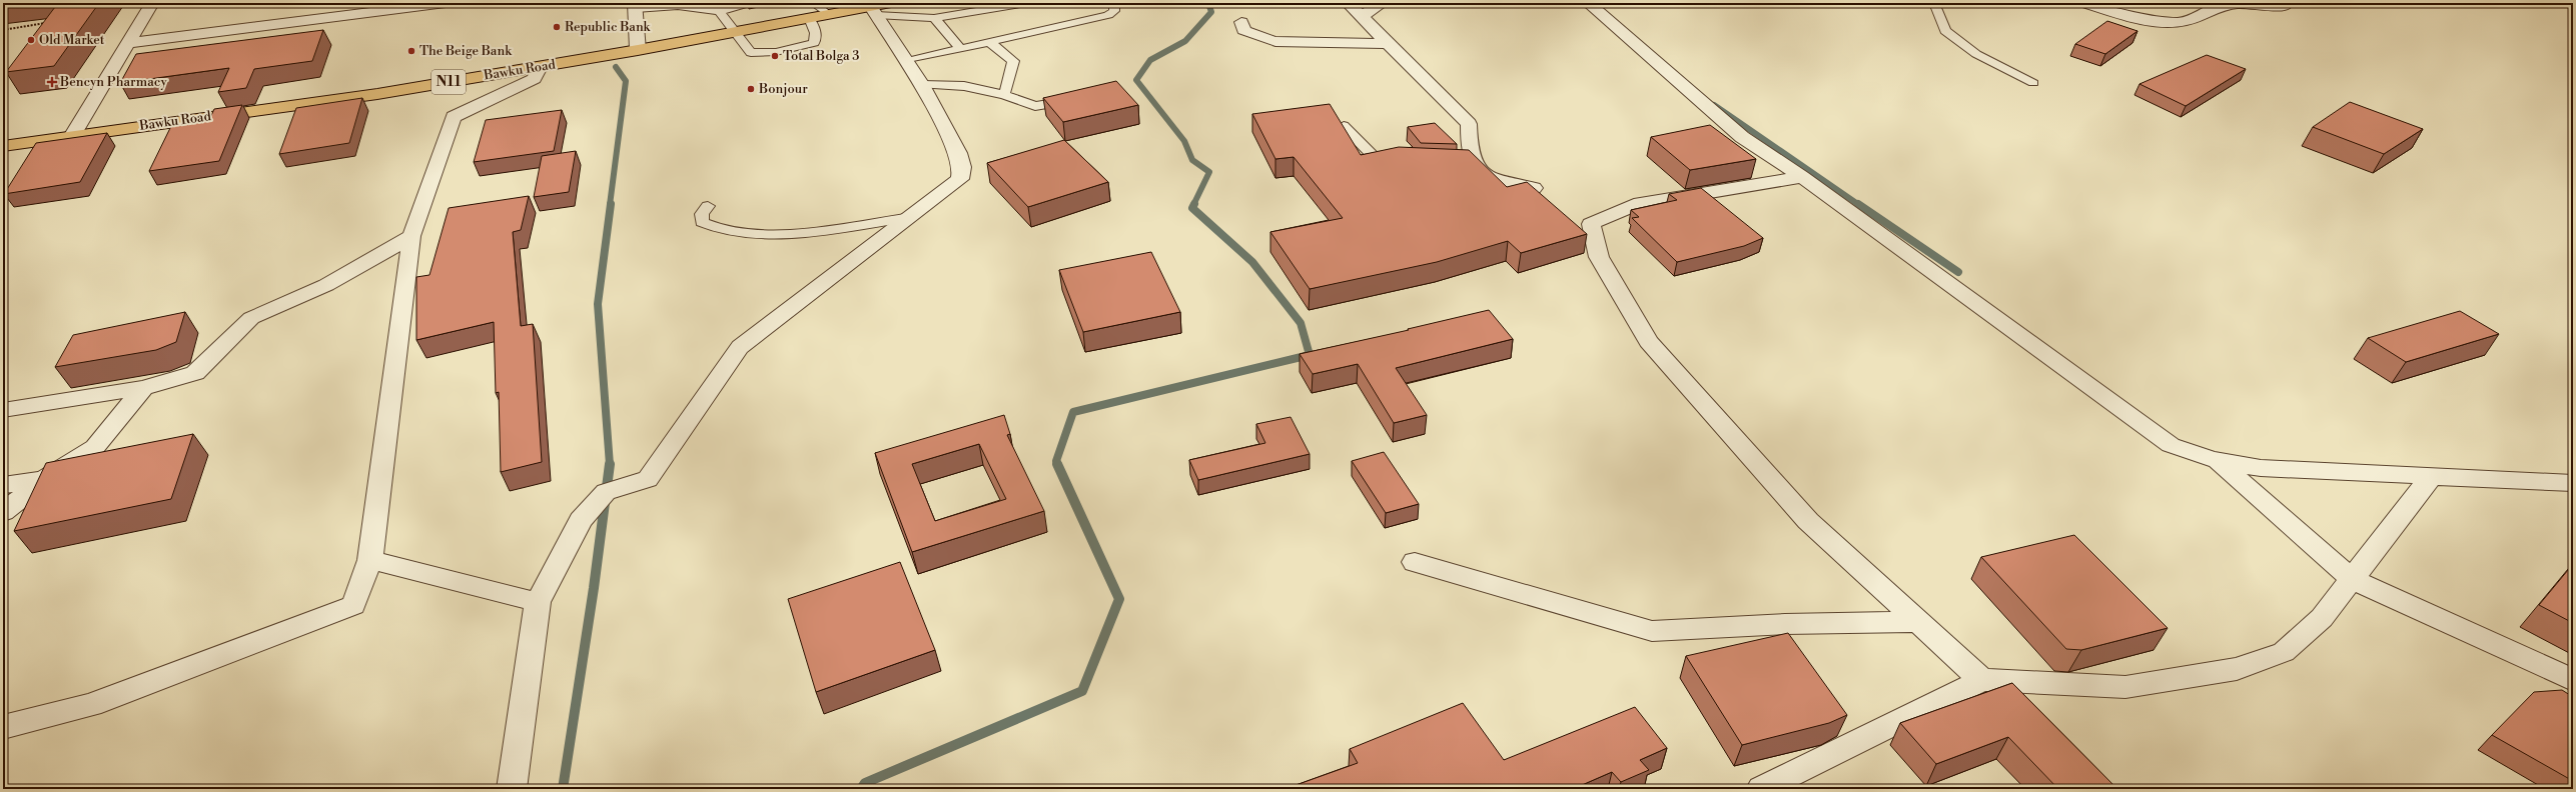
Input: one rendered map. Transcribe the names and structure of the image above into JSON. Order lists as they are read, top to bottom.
{
  "streets": {
    "highway": ["Bawku Road", "N11"]
  },
  "places": {
    "other": [
      "Republic Bank",
      "Old Market",
      "The Beige Bank",
      "Total Bolga 3",
      "Bonjour"
    ],
    "health": ["Bencyn Pharmacy"]
  }
}
